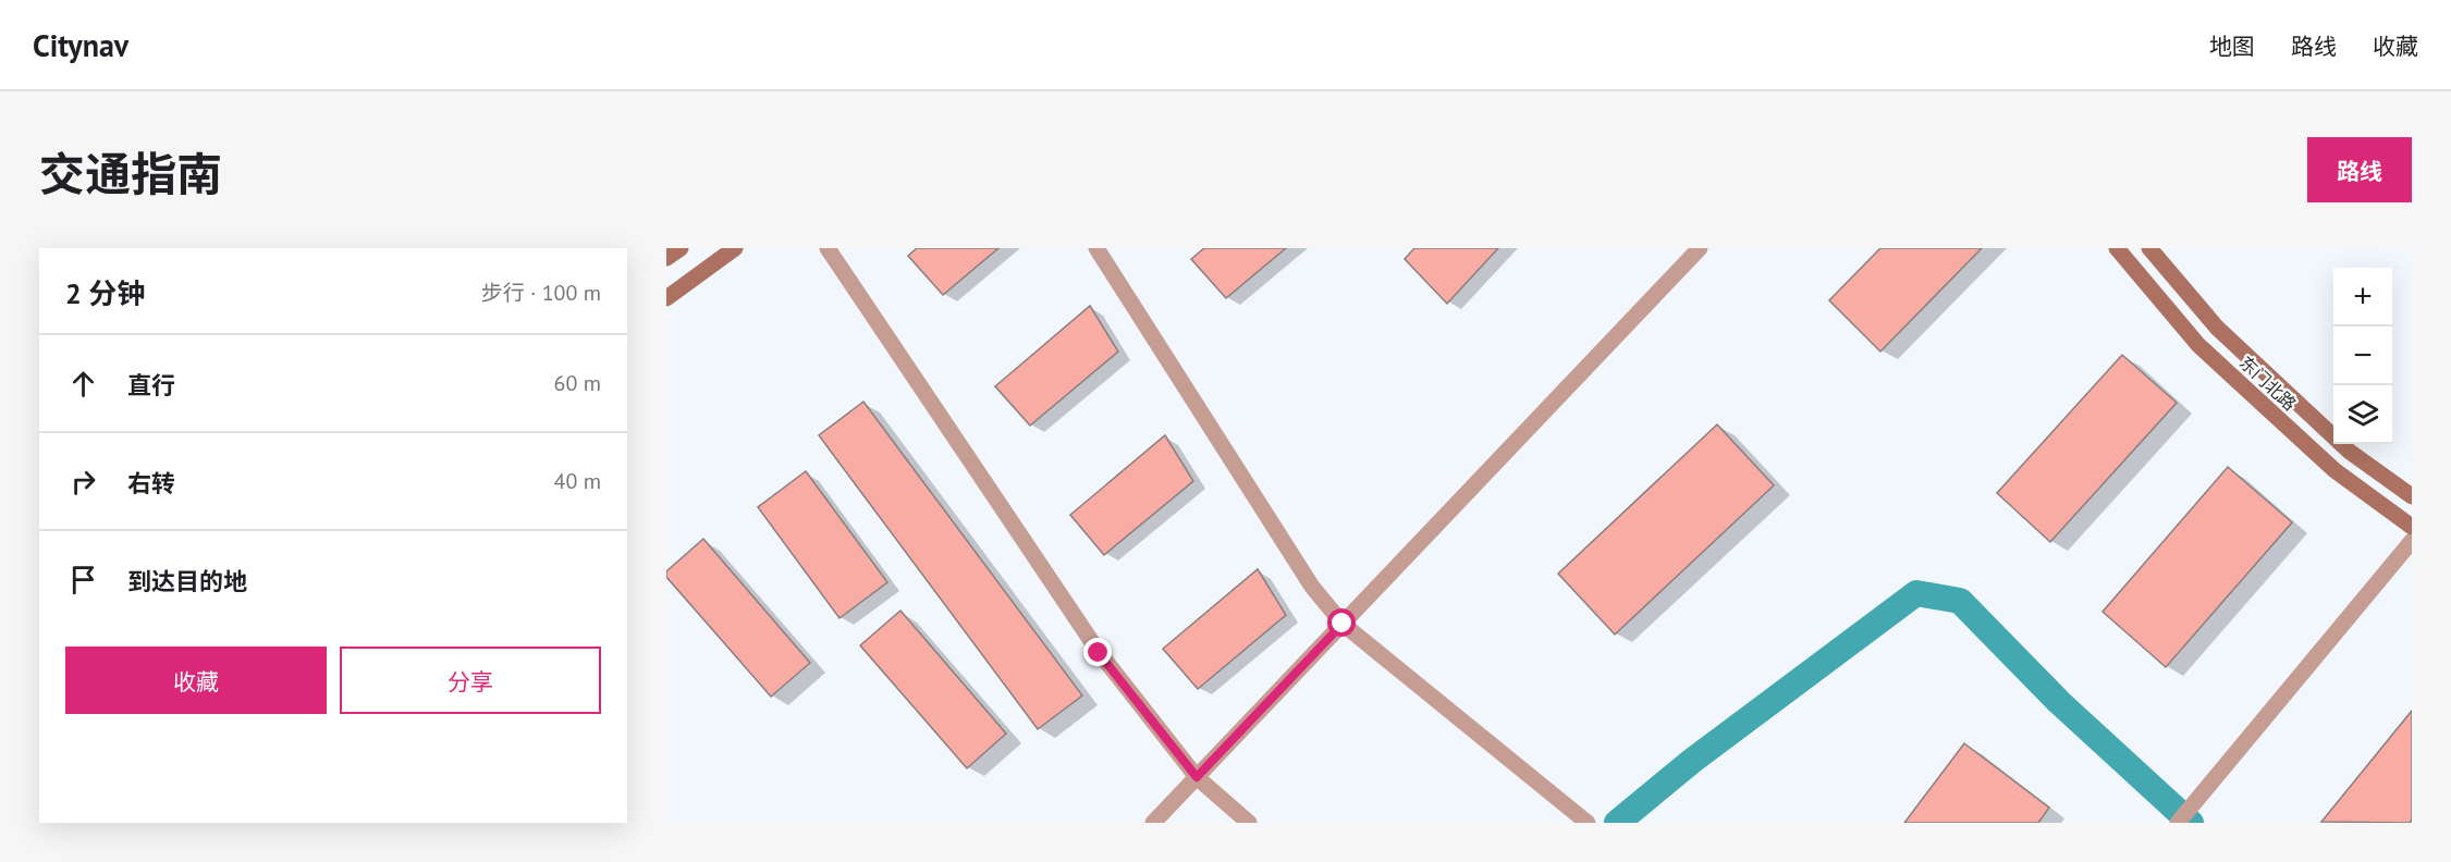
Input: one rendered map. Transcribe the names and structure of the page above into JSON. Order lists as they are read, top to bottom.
{
  "streets": {
    "main road": ["东门北路"]
  },
  "page": {
    "header": "Citynav",
    "nav": ["地图", "路线", "收藏"],
    "title": "交通指南",
    "buttons": [
      "路线",
      ["收藏", "分享"]
    ],
    "heading": ["2 分钟", "步行 · 100 m"],
    "map_buttons": ["+", "−"],
    "list": [
      ["直行", "60 m"],
      ["右转", "40 m"],
      "到达目的地"
    ]
  }
}
